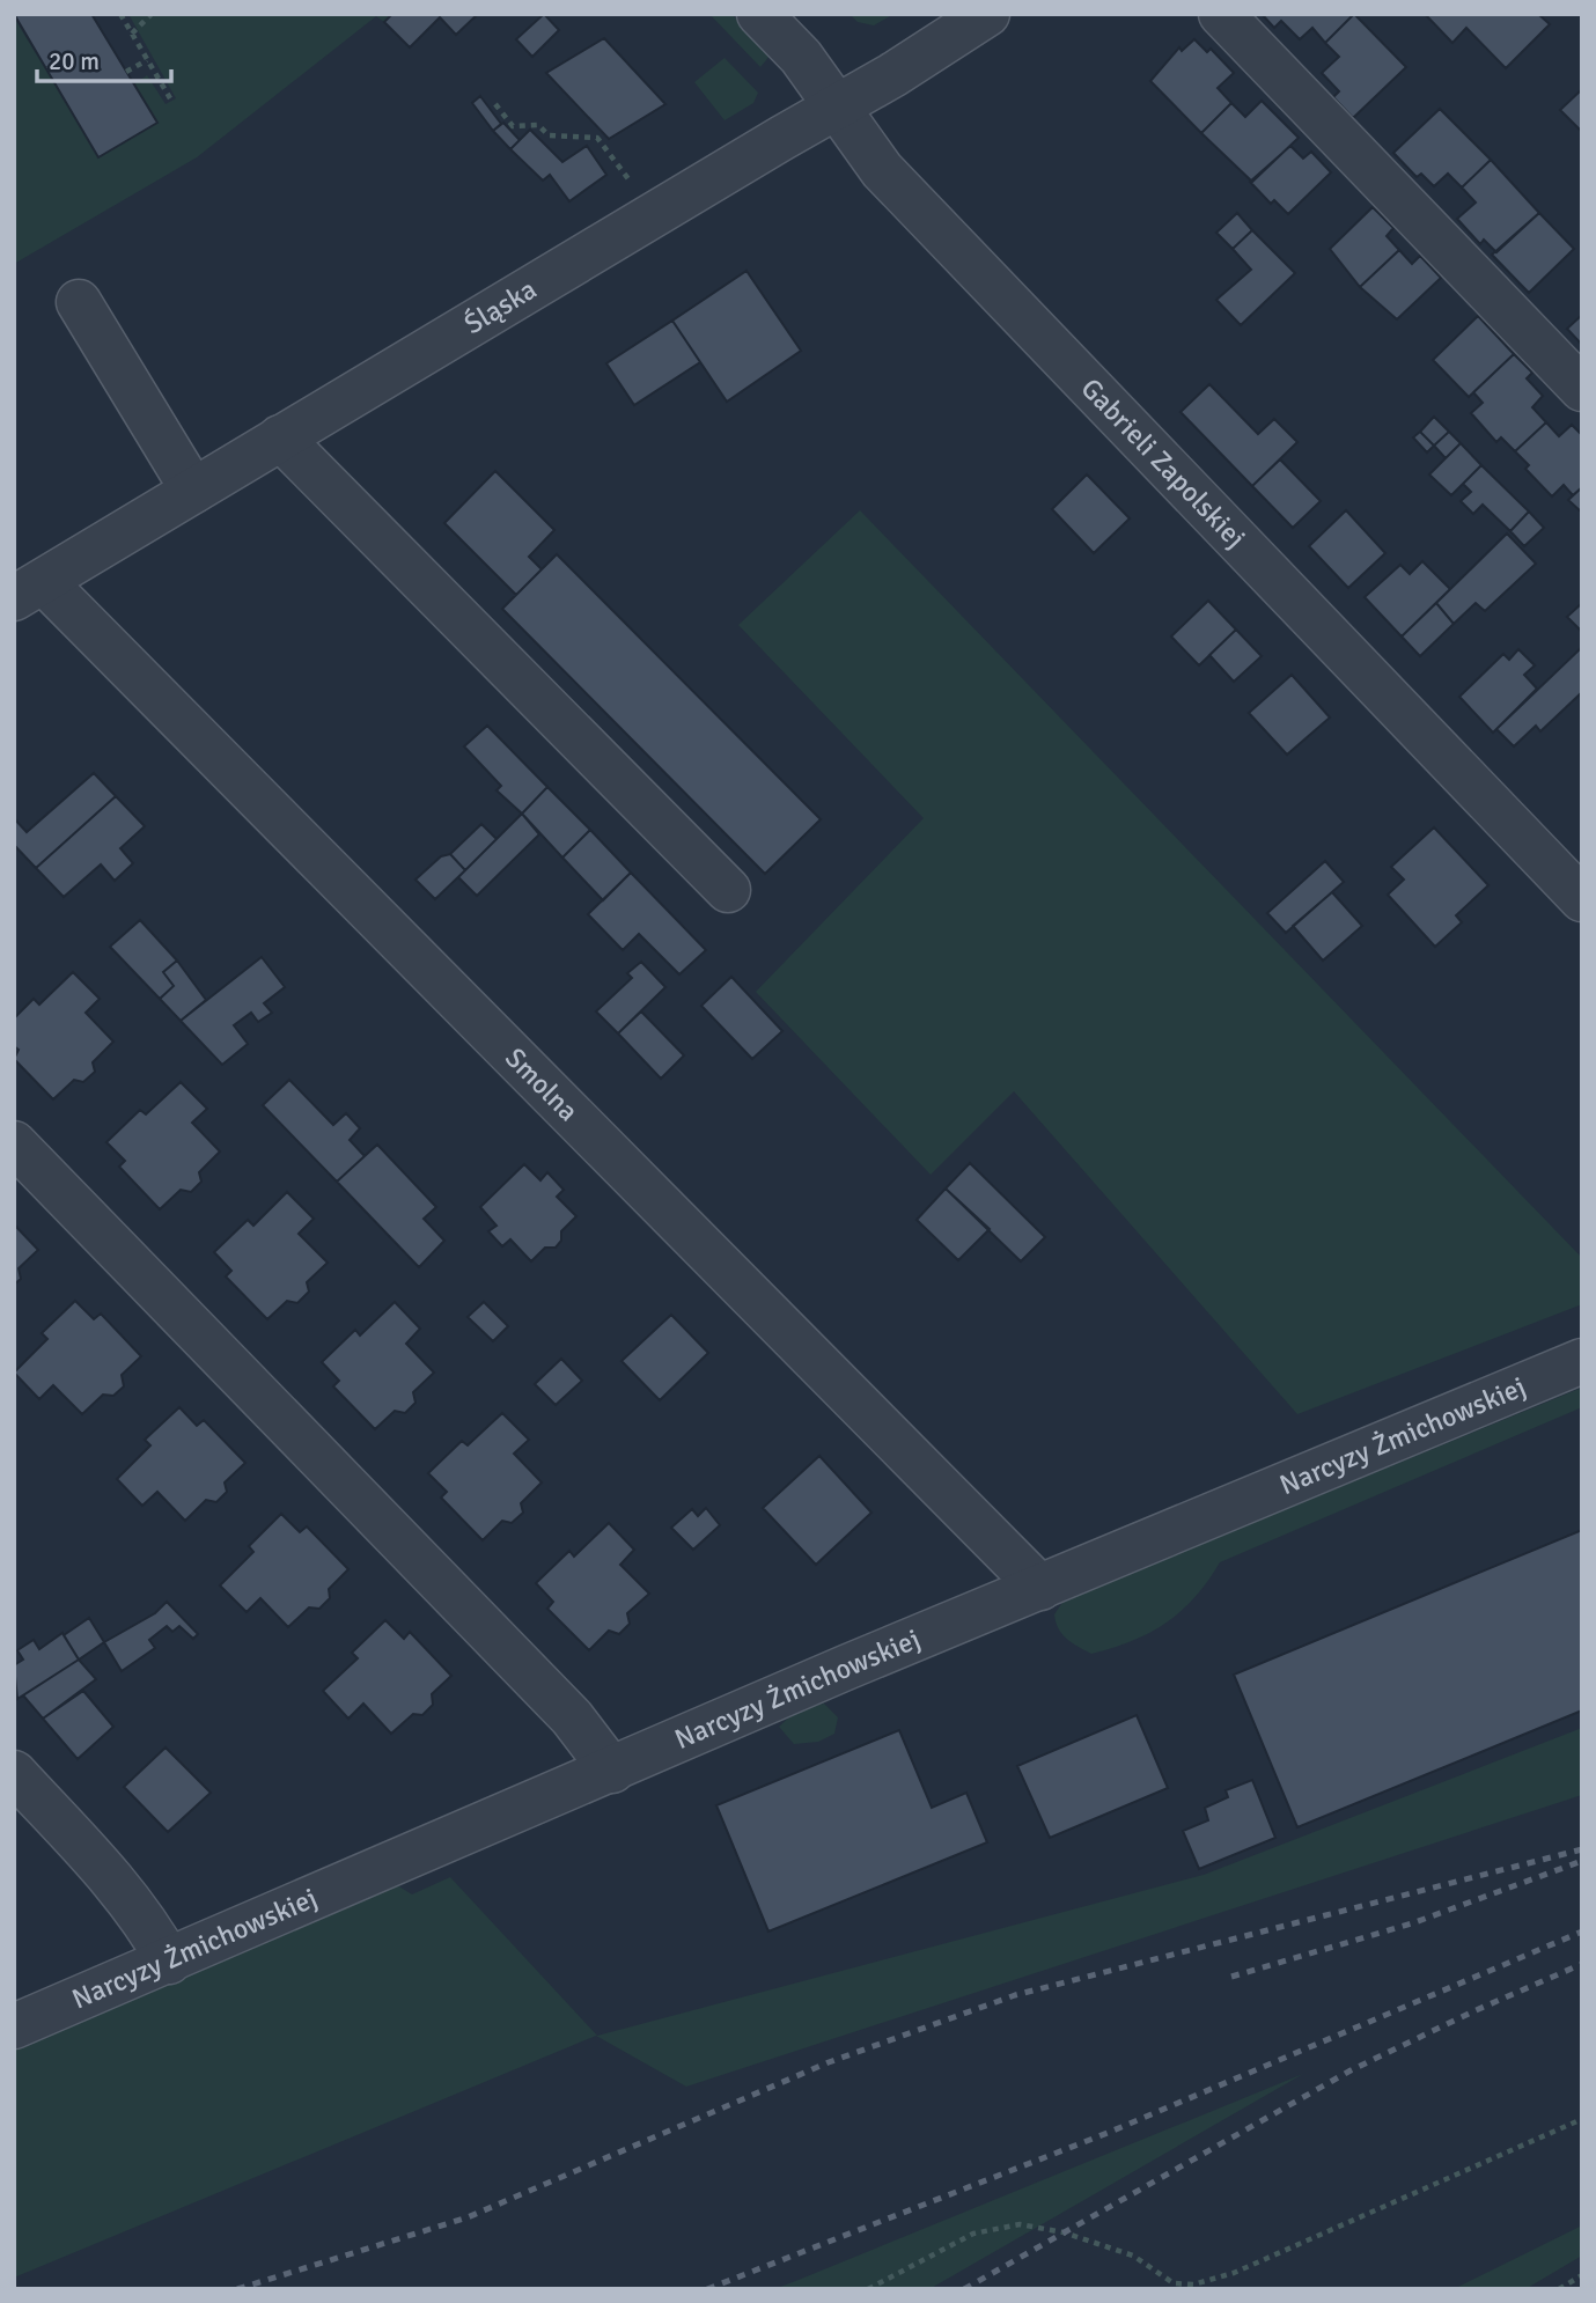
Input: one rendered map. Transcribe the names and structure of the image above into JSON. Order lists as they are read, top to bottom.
{
  "streets": {
    "street": [
      "Śląska",
      "Gabrieli Zapolskiej",
      "Smolna",
      "Narcyzy Żmichowskiej"
    ]
  },
  "crossings": [
    ["Śląska", "Gabrieli Zapolskiej"],
    ["Śląska", "Smolna"],
    ["Smolna", "Narcyzy Żmichowskiej"]
  ],
  "scale_bar": "20 m"
}
